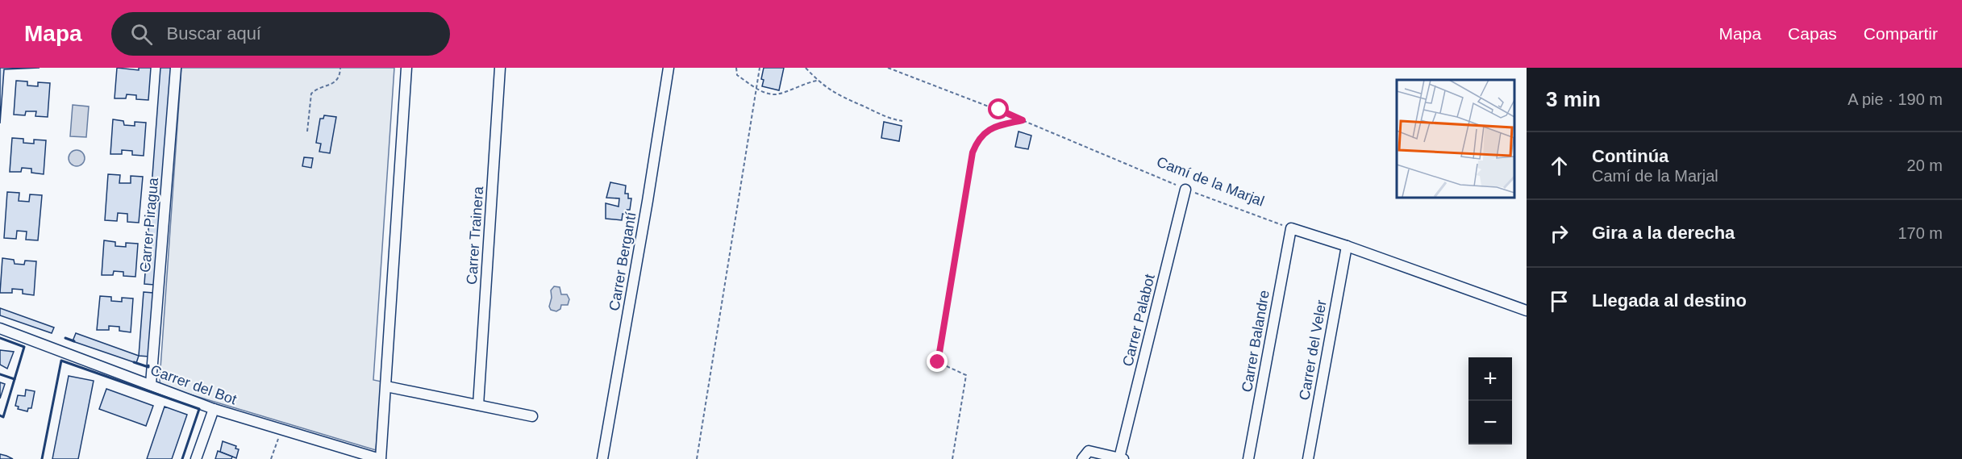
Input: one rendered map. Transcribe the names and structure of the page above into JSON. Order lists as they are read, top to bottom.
{
  "streets": {
    "street": [
      "Carrer Piragua",
      "Carrer Trainera",
      "Carrer Bergantí",
      "Carrer Palabot",
      "Carrer Balandre",
      "Carrer del Veler",
      "Carrer del Bot"
    ],
    "path": ["Camí de la Marjal"]
  },
  "crossings": [
    ["Camí de la Marjal", "Carrer Palabot"],
    ["Camí de la Marjal", "Carrer Balandre"],
    ["Carrer Piragua", "Carrer del Bot"]
  ],
  "page": {
    "header": "Mapa",
    "search": "Buscar aquí",
    "nav": ["Mapa", "Capas", "Compartir"],
    "heading": ["3 min", "A pie · 190 m"],
    "list": [
      ["Continúa", "Camí de la Marjal", "20 m"],
      ["Gira a la derecha", "170 m"],
      "Llegada al destino"
    ],
    "map_buttons": ["+", "−"]
  }
}
